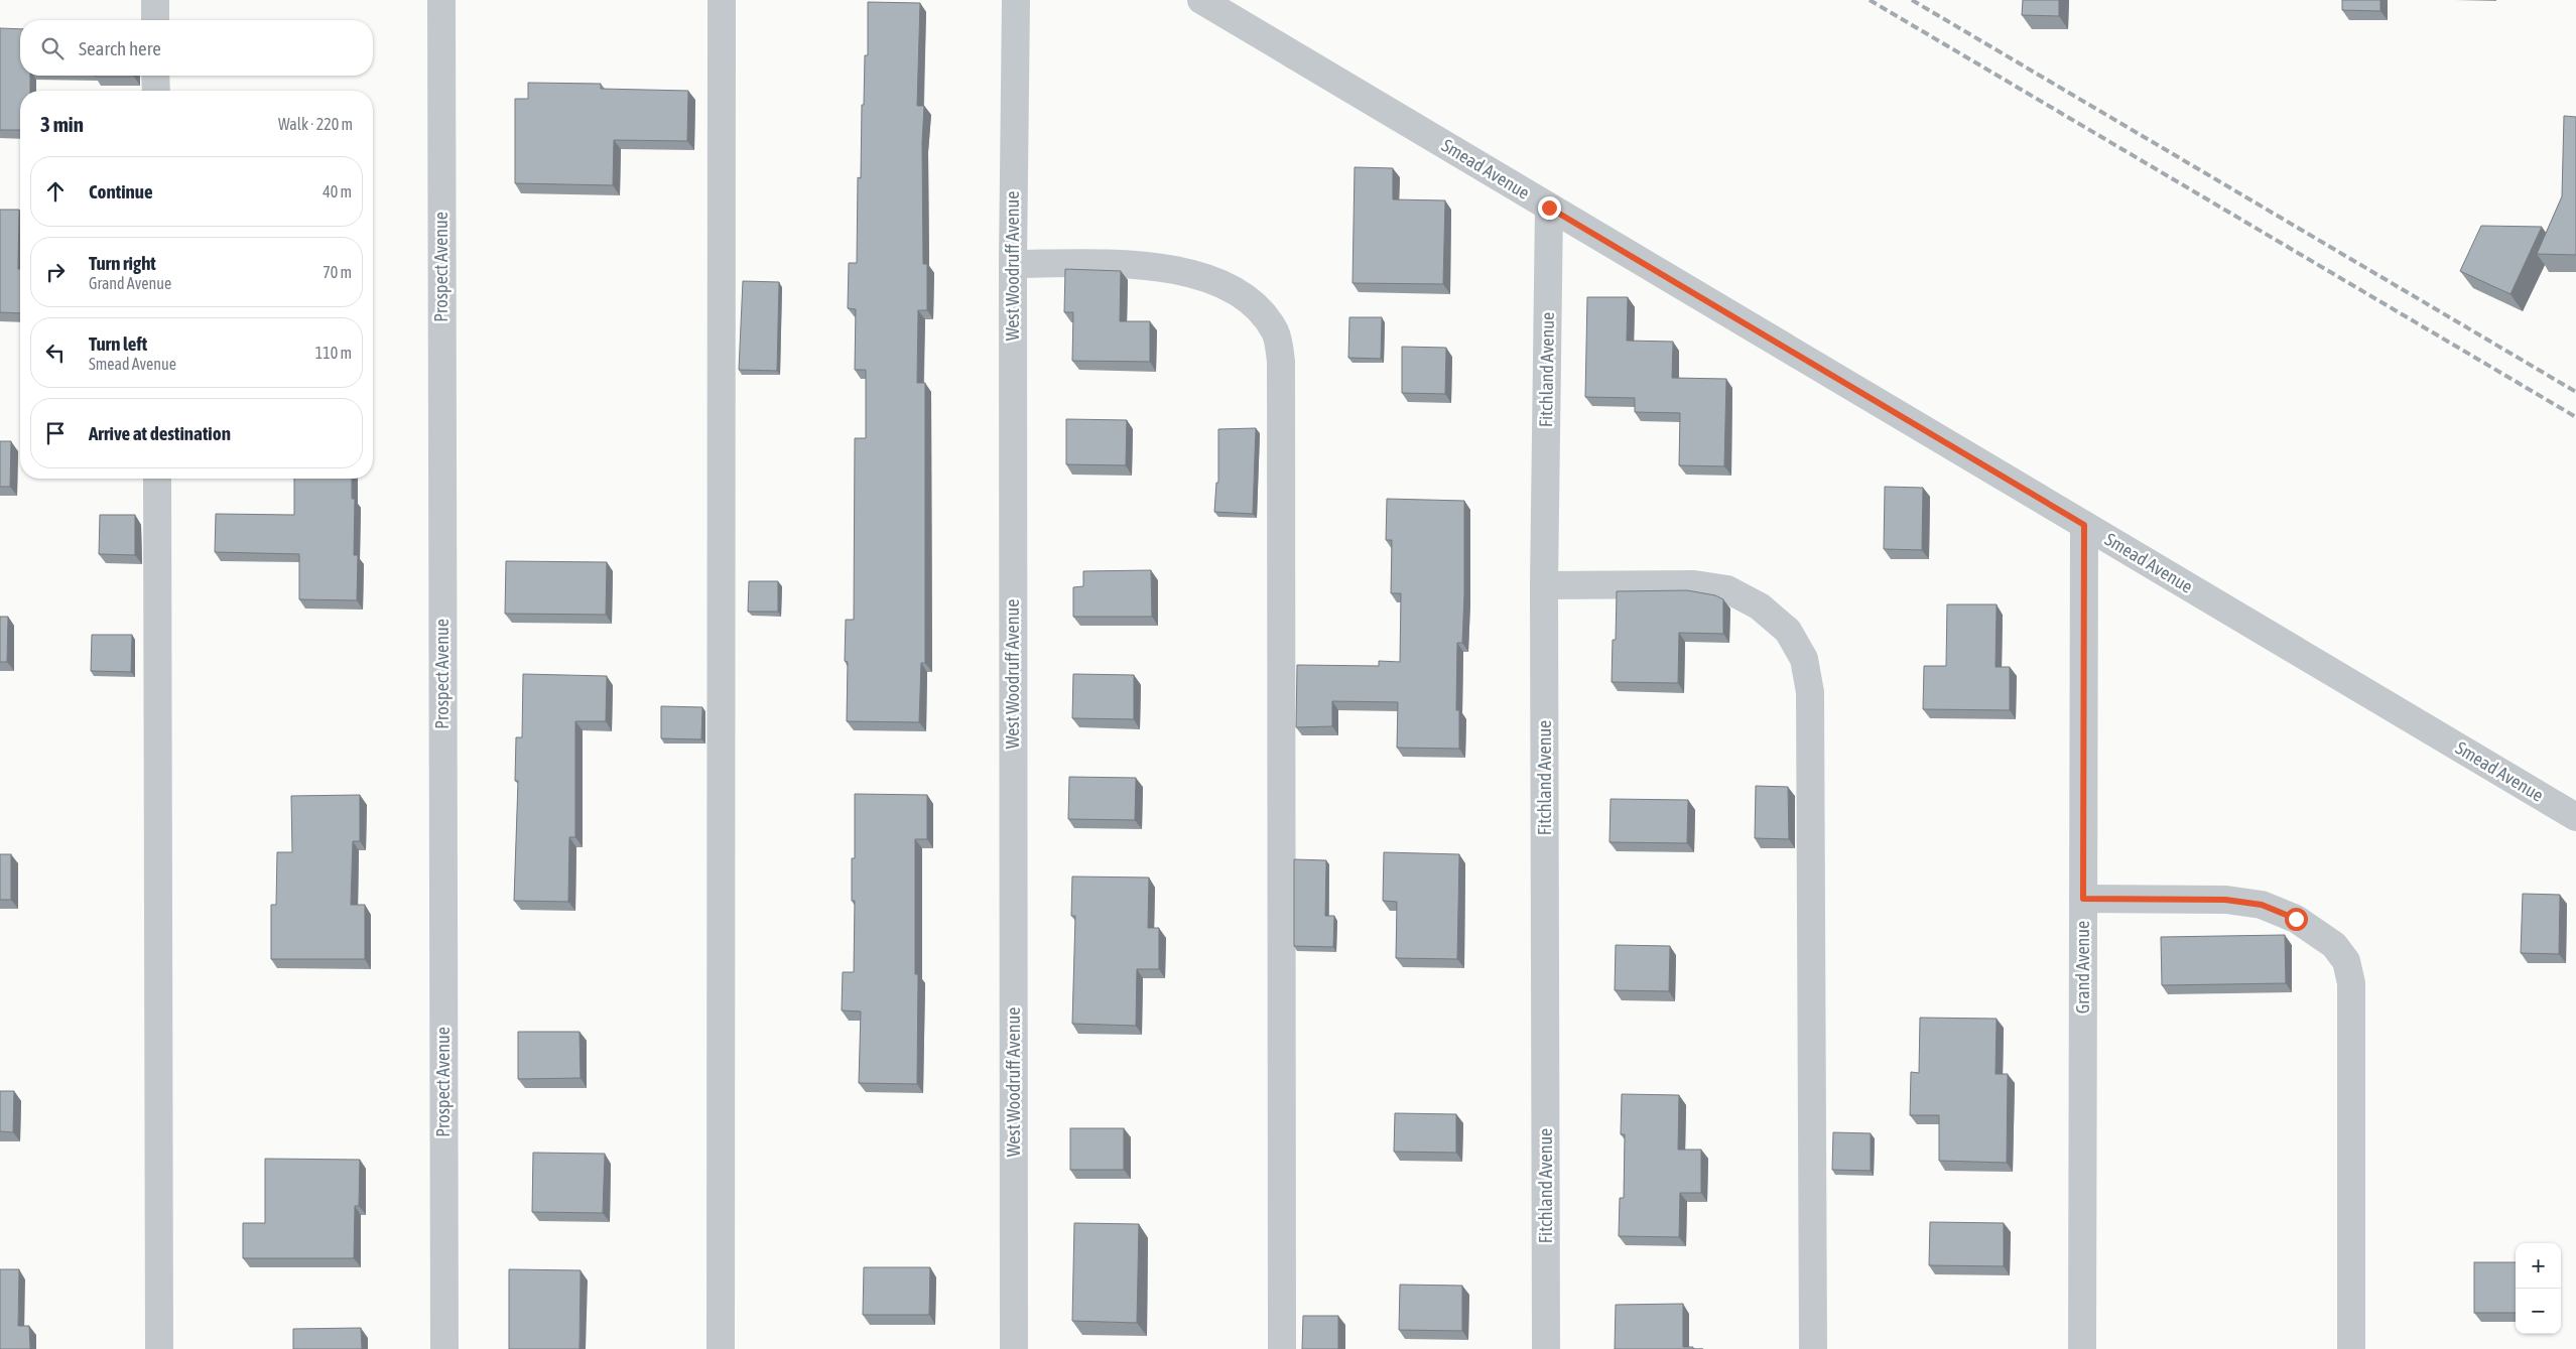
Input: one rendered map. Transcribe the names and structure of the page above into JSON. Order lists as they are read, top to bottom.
{
  "streets": {
    "street": [
      "Smead Avenue",
      "West Woodruff Avenue",
      "Prospect Avenue",
      "Fitchland Avenue",
      "Grand Avenue"
    ]
  },
  "crossings": [
    ["Smead Avenue", "Fitchland Avenue"],
    ["Smead Avenue", "Grand Avenue"]
  ],
  "page": {
    "search": "Search here",
    "heading": ["3 min", "Walk · 220 m"],
    "list": [
      ["Continue", "40 m"],
      ["Turn right", "Grand Avenue", "70 m"],
      ["Turn left", "Smead Avenue", "110 m"],
      "Arrive at destination"
    ],
    "map_buttons": ["+", "−"]
  }
}
